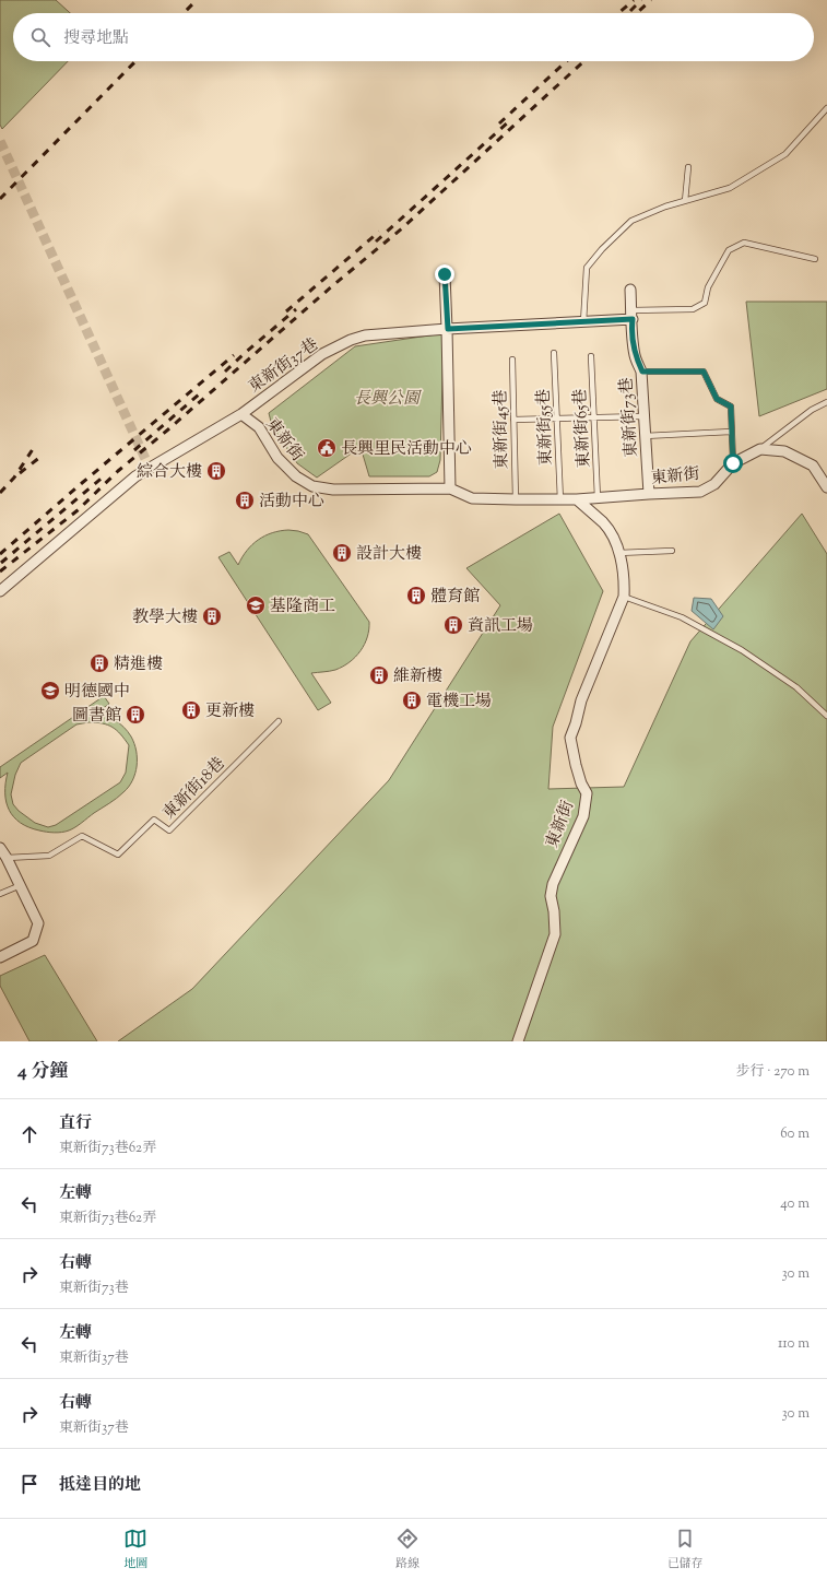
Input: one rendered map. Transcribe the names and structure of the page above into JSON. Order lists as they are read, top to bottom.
{
  "streets": {
    "street": ["東新街37巷", "東新街73巷", "東新街"],
    "lane": [
      "東新街55巷",
      "東新街65巷",
      "東新街45巷",
      "東新街18巷"
    ]
  },
  "crossings": [
    ["東新街37巷", "東新街73巷"],
    ["東新街37巷", "東新街"],
    ["東新街73巷", "東新街"],
    ["東新街55巷", "東新街"],
    ["東新街65巷", "東新街"],
    ["東新街45巷", "東新街"]
  ],
  "parks": ["長興公園"],
  "places": {
    "public building": ["長興里民活動中心"],
    "building": [
      "綜合大樓",
      "活動中心",
      "設計大樓",
      "體育館",
      "教學大樓",
      "資訊工場",
      "精進樓",
      "維新樓",
      "電機工場",
      "更新樓",
      "圖書館"
    ],
    "school or university": ["基隆商工", "明德國中"]
  },
  "page": {
    "search": "搜尋地點",
    "heading": ["4 分鐘", "步行 · 270 m"],
    "list": [
      ["直行", "東新街73巷62弄", "60 m"],
      ["左轉", "東新街73巷62弄", "40 m"],
      ["右轉", "東新街73巷", "30 m"],
      ["左轉", "東新街37巷", "110 m"],
      ["右轉", "東新街37巷", "30 m"],
      "抵達目的地"
    ],
    "nav": ["地圖", "路線", "已儲存"]
  }
}
